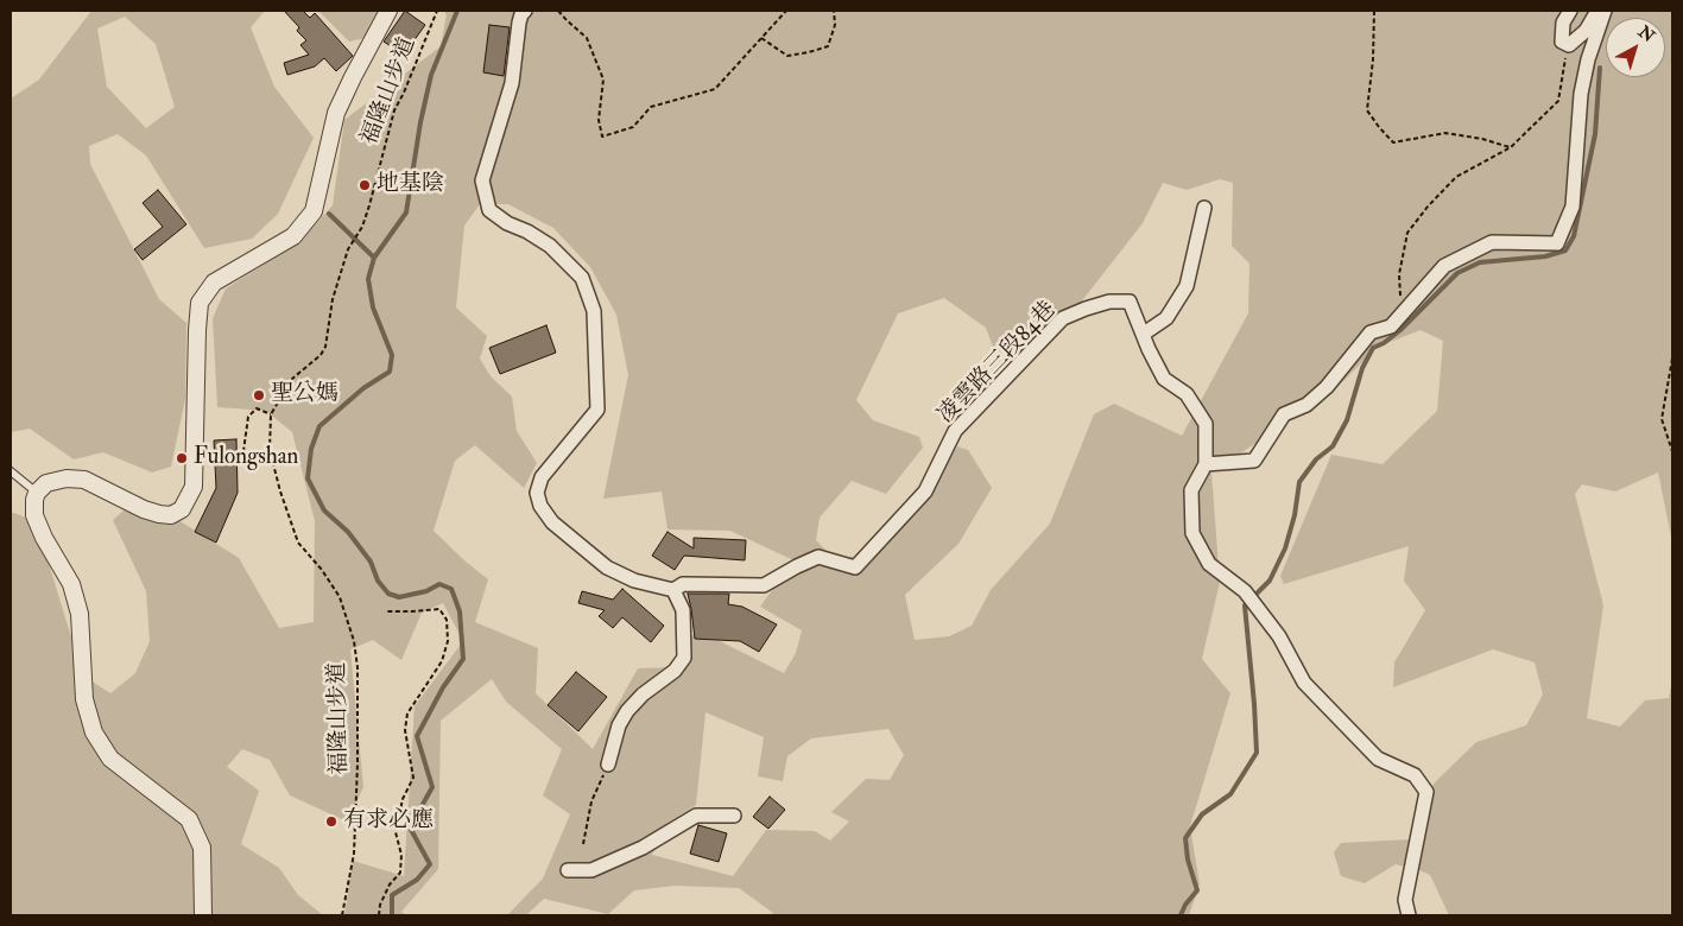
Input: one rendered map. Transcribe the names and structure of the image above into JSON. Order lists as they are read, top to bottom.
{
  "streets": {
    "street": ["凌雲路三段84巷"],
    "path": ["福隆山步道"]
  },
  "places": [
    "地基陰",
    "聖公媽",
    "Fulongshan",
    "有求必應"
  ],
  "north": "top right"
}
